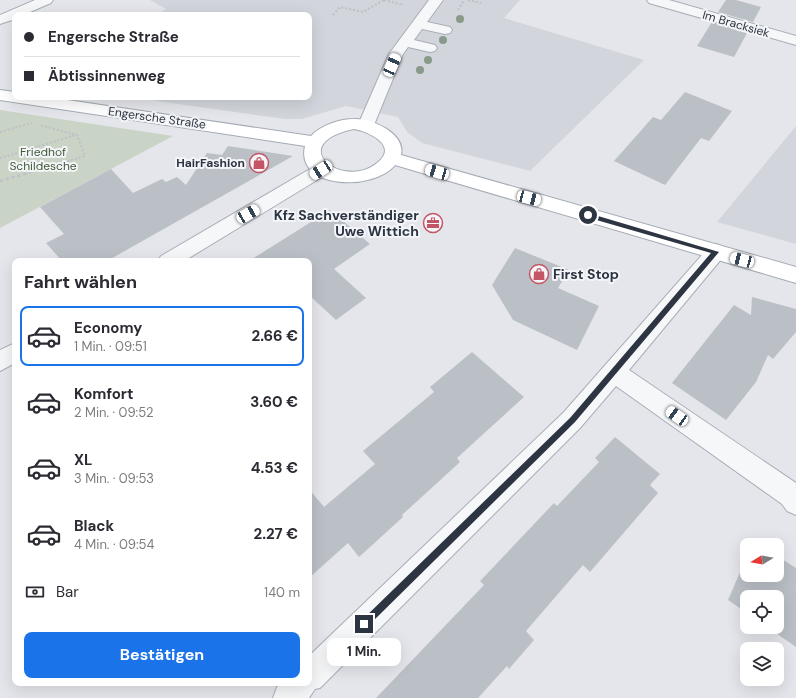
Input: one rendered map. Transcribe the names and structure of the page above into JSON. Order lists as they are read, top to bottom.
{
  "streets": {
    "main road": ["Engersche Straße"],
    "street": ["Im Bracksiek"]
  },
  "parks": ["Friedhof Schildesche"],
  "places": {
    "shop": ["HairFashion", "First Stop"],
    "office": ["Kfz Sachverständiger Uwe Wittich"]
  },
  "north": "left",
  "page": {
    "banner": ["Engersche Straße", "Äbtissinnenweg"],
    "heading": "Fahrt wählen",
    "list": [
      {
        "name": "Economy",
        "note": "1 Min. · 09:51",
        "value": "2.66 €"
      },
      {
        "name": "Komfort",
        "note": "2 Min. · 09:52",
        "value": "3.60 €"
      },
      {
        "name": "XL",
        "note": "3 Min. · 09:53",
        "value": "4.53 €"
      },
      {
        "name": "Black",
        "note": "4 Min. · 09:54",
        "value": "2.27 €"
      }
    ],
    "pay": ["Bar", "140 m"],
    "buttons": "Bestätigen",
    "bubble": "1 Min."
  }
}
